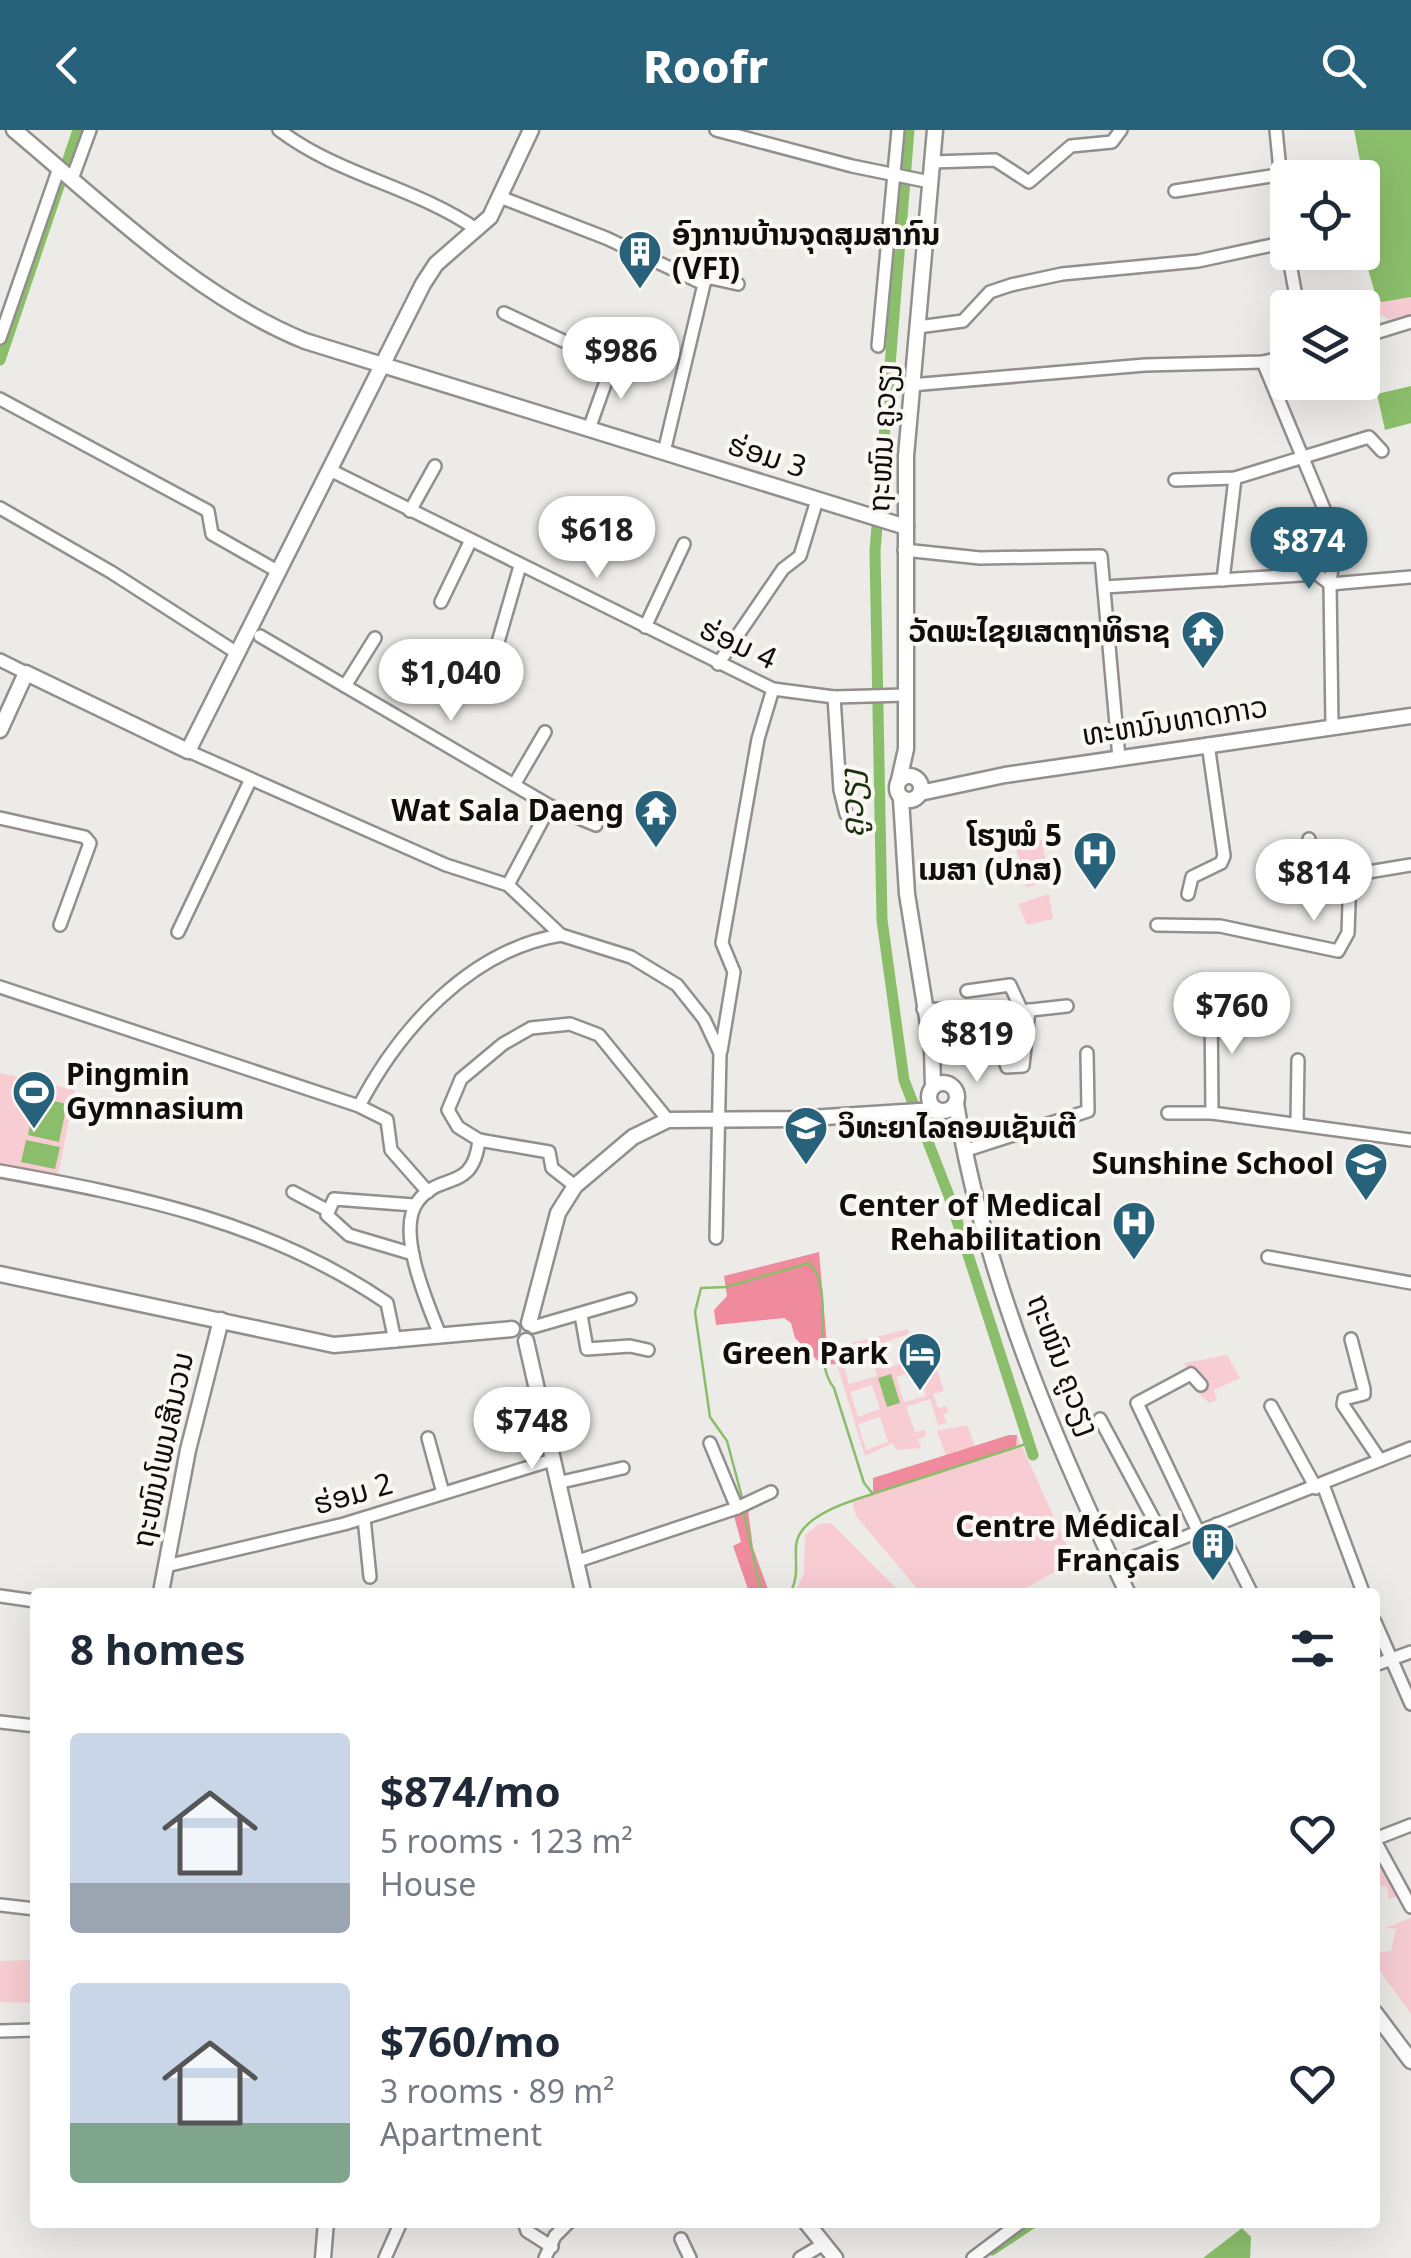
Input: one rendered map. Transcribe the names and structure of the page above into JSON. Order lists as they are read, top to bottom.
{
  "streets": {
    "street": [
      "ຖະໜົນ ຄູວຽງ",
      "ຮ່ອມ 3",
      "ຮ່ອມ 4",
      "ທະຫນົນທາດກາວ",
      "ຖະໜົນໂພນສີນວນ",
      "ຮ່ອມ 2"
    ]
  },
  "crossings": [
    ["ຖະໜົນ ຄູວຽງ", "ຮ່ອມ 3"],
    ["ຖະໜົນ ຄູວຽງ", "ຮ່ອມ 4"],
    ["ຖະໜົນ ຄູວຽງ", "ທະຫນົນທາດກາວ"],
    ["ຖະໜົນໂພນສີນວນ", "ຮ່ອມ 2"]
  ],
  "water": ["ຄູວຽງ"],
  "places": {
    "building": ["ອົງການບ້ານຈຸດສຸມສາກົນ (VFI)", "Centre Médical Français"],
    "temple": ["ວັດພະໄຊຍເສຕຖາທິຣາຊ", "Wat Sala Daeng"],
    "hospital": ["ໂຮງໝໍ 5 ເມສາ (ປກສ)", "Center of Medical Rehabilitation"],
    "sports": ["Pingmin Gymnasium"],
    "school or university": ["ວິທະຍາໄລຄອມເຊັນເຕີ", "Sunshine School"],
    "hotel": ["Green Park"]
  },
  "page": {
    "header": "Roofr",
    "price": [
      "$986",
      "$618",
      "$874",
      "$1,040",
      "$814",
      "$760",
      "$819",
      "$748"
    ],
    "heading": "8 homes",
    "list": [
      {
        "name": "$874/mo",
        "note": "5 rooms · 123 m² · House"
      },
      {
        "name": "$760/mo",
        "note": "3 rooms · 89 m² · Apartment"
      }
    ]
  }
}
